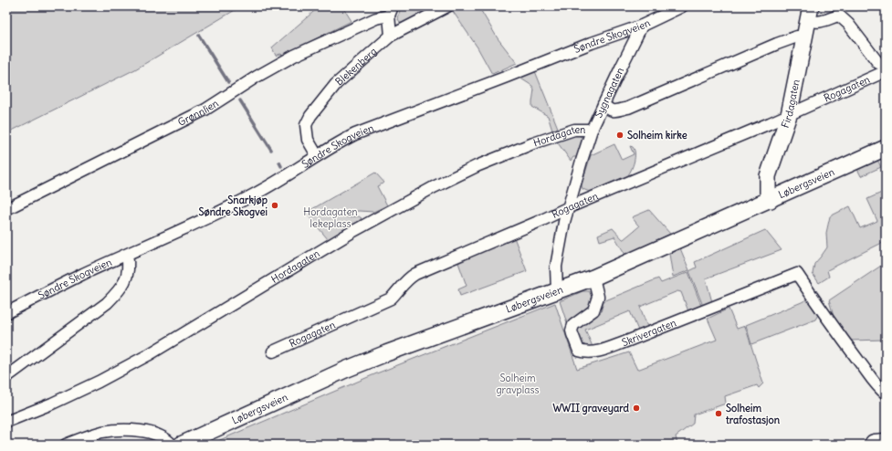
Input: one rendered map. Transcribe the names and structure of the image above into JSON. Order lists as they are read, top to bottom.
{
  "streets": {
    "street": [
      "Søndre Skogveien",
      "Blekenberg",
      "Rogagaten",
      "Sygnagaten",
      "Firdagaten",
      "Grønnlien",
      "Hordagaten",
      "Løbergsveien",
      "Skrivergaten"
    ]
  },
  "crossings": [
    ["Søndre Skogveien", "Blekenberg"],
    ["Søndre Skogveien", "Sygnagaten"],
    ["Rogagaten", "Sygnagaten"],
    ["Rogagaten", "Firdagaten"],
    ["Sygnagaten", "Hordagaten"],
    ["Sygnagaten", "Løbergsveien"],
    ["Firdagaten", "Løbergsveien"],
    ["Løbergsveien", "Skrivergaten"]
  ],
  "parks": ["Hordagaten lekeplass", "Solheim gravplass"],
  "places": [
    "Solheim kirke",
    "Snarkjøp Søndre Skogvei",
    "WWII graveyard",
    "Solheim trafostasjon"
  ]
}
